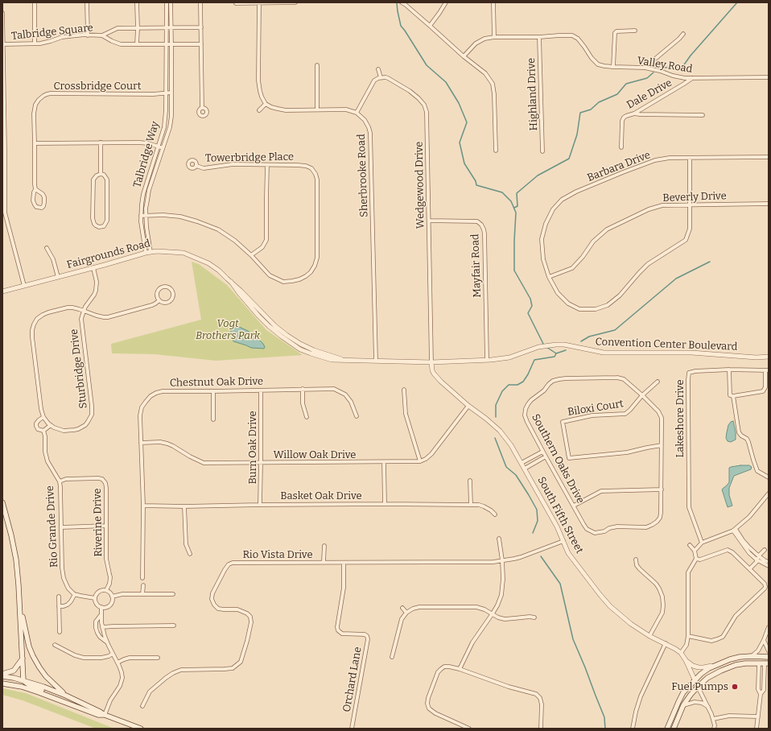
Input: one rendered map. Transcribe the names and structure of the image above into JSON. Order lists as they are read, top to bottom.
{
  "streets": {
    "street": [
      "Talbridge Square",
      "Valley Road",
      "Crossbridge Court",
      "Highland Drive",
      "Dale Drive",
      "Talbridge Way",
      "Towerbridge Place",
      "Barbara Drive",
      "Sherbrooke Road",
      "Wedgewood Drive",
      "Beverly Drive",
      "Fairgrounds Road",
      "Mayfair Road",
      "Convention Center Boulevard",
      "Sturbridge Drive",
      "Chestnut Oak Drive",
      "Biloxi Court",
      "Lakeshore Drive",
      "Burn Oak Drive",
      "Willow Oak Drive",
      "Southern Oaks Drive",
      "Basket Oak Drive",
      "South Fifth Street",
      "Riverine Drive",
      "Rio Grande Drive",
      "Rio Vista Drive",
      "Orchard Lane"
    ]
  },
  "crossings": [
    ["Talbridge Square", "Talbridge Way"],
    ["Valley Road", "Highland Drive"],
    ["Valley Road", "Dale Drive"],
    ["Crossbridge Court", "Talbridge Way"],
    ["Talbridge Way", "Towerbridge Place"],
    ["Talbridge Way", "Fairgrounds Road"],
    ["Barbara Drive", "Beverly Drive"],
    ["Sherbrooke Road", "Fairgrounds Road"],
    ["Wedgewood Drive", "Fairgrounds Road"],
    ["Wedgewood Drive", "Mayfair Road"],
    ["Wedgewood Drive", "Convention Center Boulevard"],
    ["Wedgewood Drive", "South Fifth Street"],
    ["Fairgrounds Road", "Convention Center Boulevard"],
    ["Fairgrounds Road", "Sturbridge Drive"],
    ["Fairgrounds Road", "South Fifth Street"],
    ["Mayfair Road", "Convention Center Boulevard"],
    ["Convention Center Boulevard", "South Fifth Street"],
    ["Chestnut Oak Drive", "Burn Oak Drive"],
    ["Chestnut Oak Drive", "Willow Oak Drive"],
    ["Chestnut Oak Drive", "Basket Oak Drive"],
    ["Biloxi Court", "Southern Oaks Drive"],
    ["Burn Oak Drive", "Willow Oak Drive"],
    ["Burn Oak Drive", "Basket Oak Drive"],
    ["South Fifth Street", "Rio Vista Drive"],
    ["Riverine Drive", "Rio Grande Drive"],
    ["Rio Vista Drive", "Orchard Lane"]
  ],
  "parks": ["Vogt Brothers Park"],
  "places": ["Fuel Pumps"]
}
